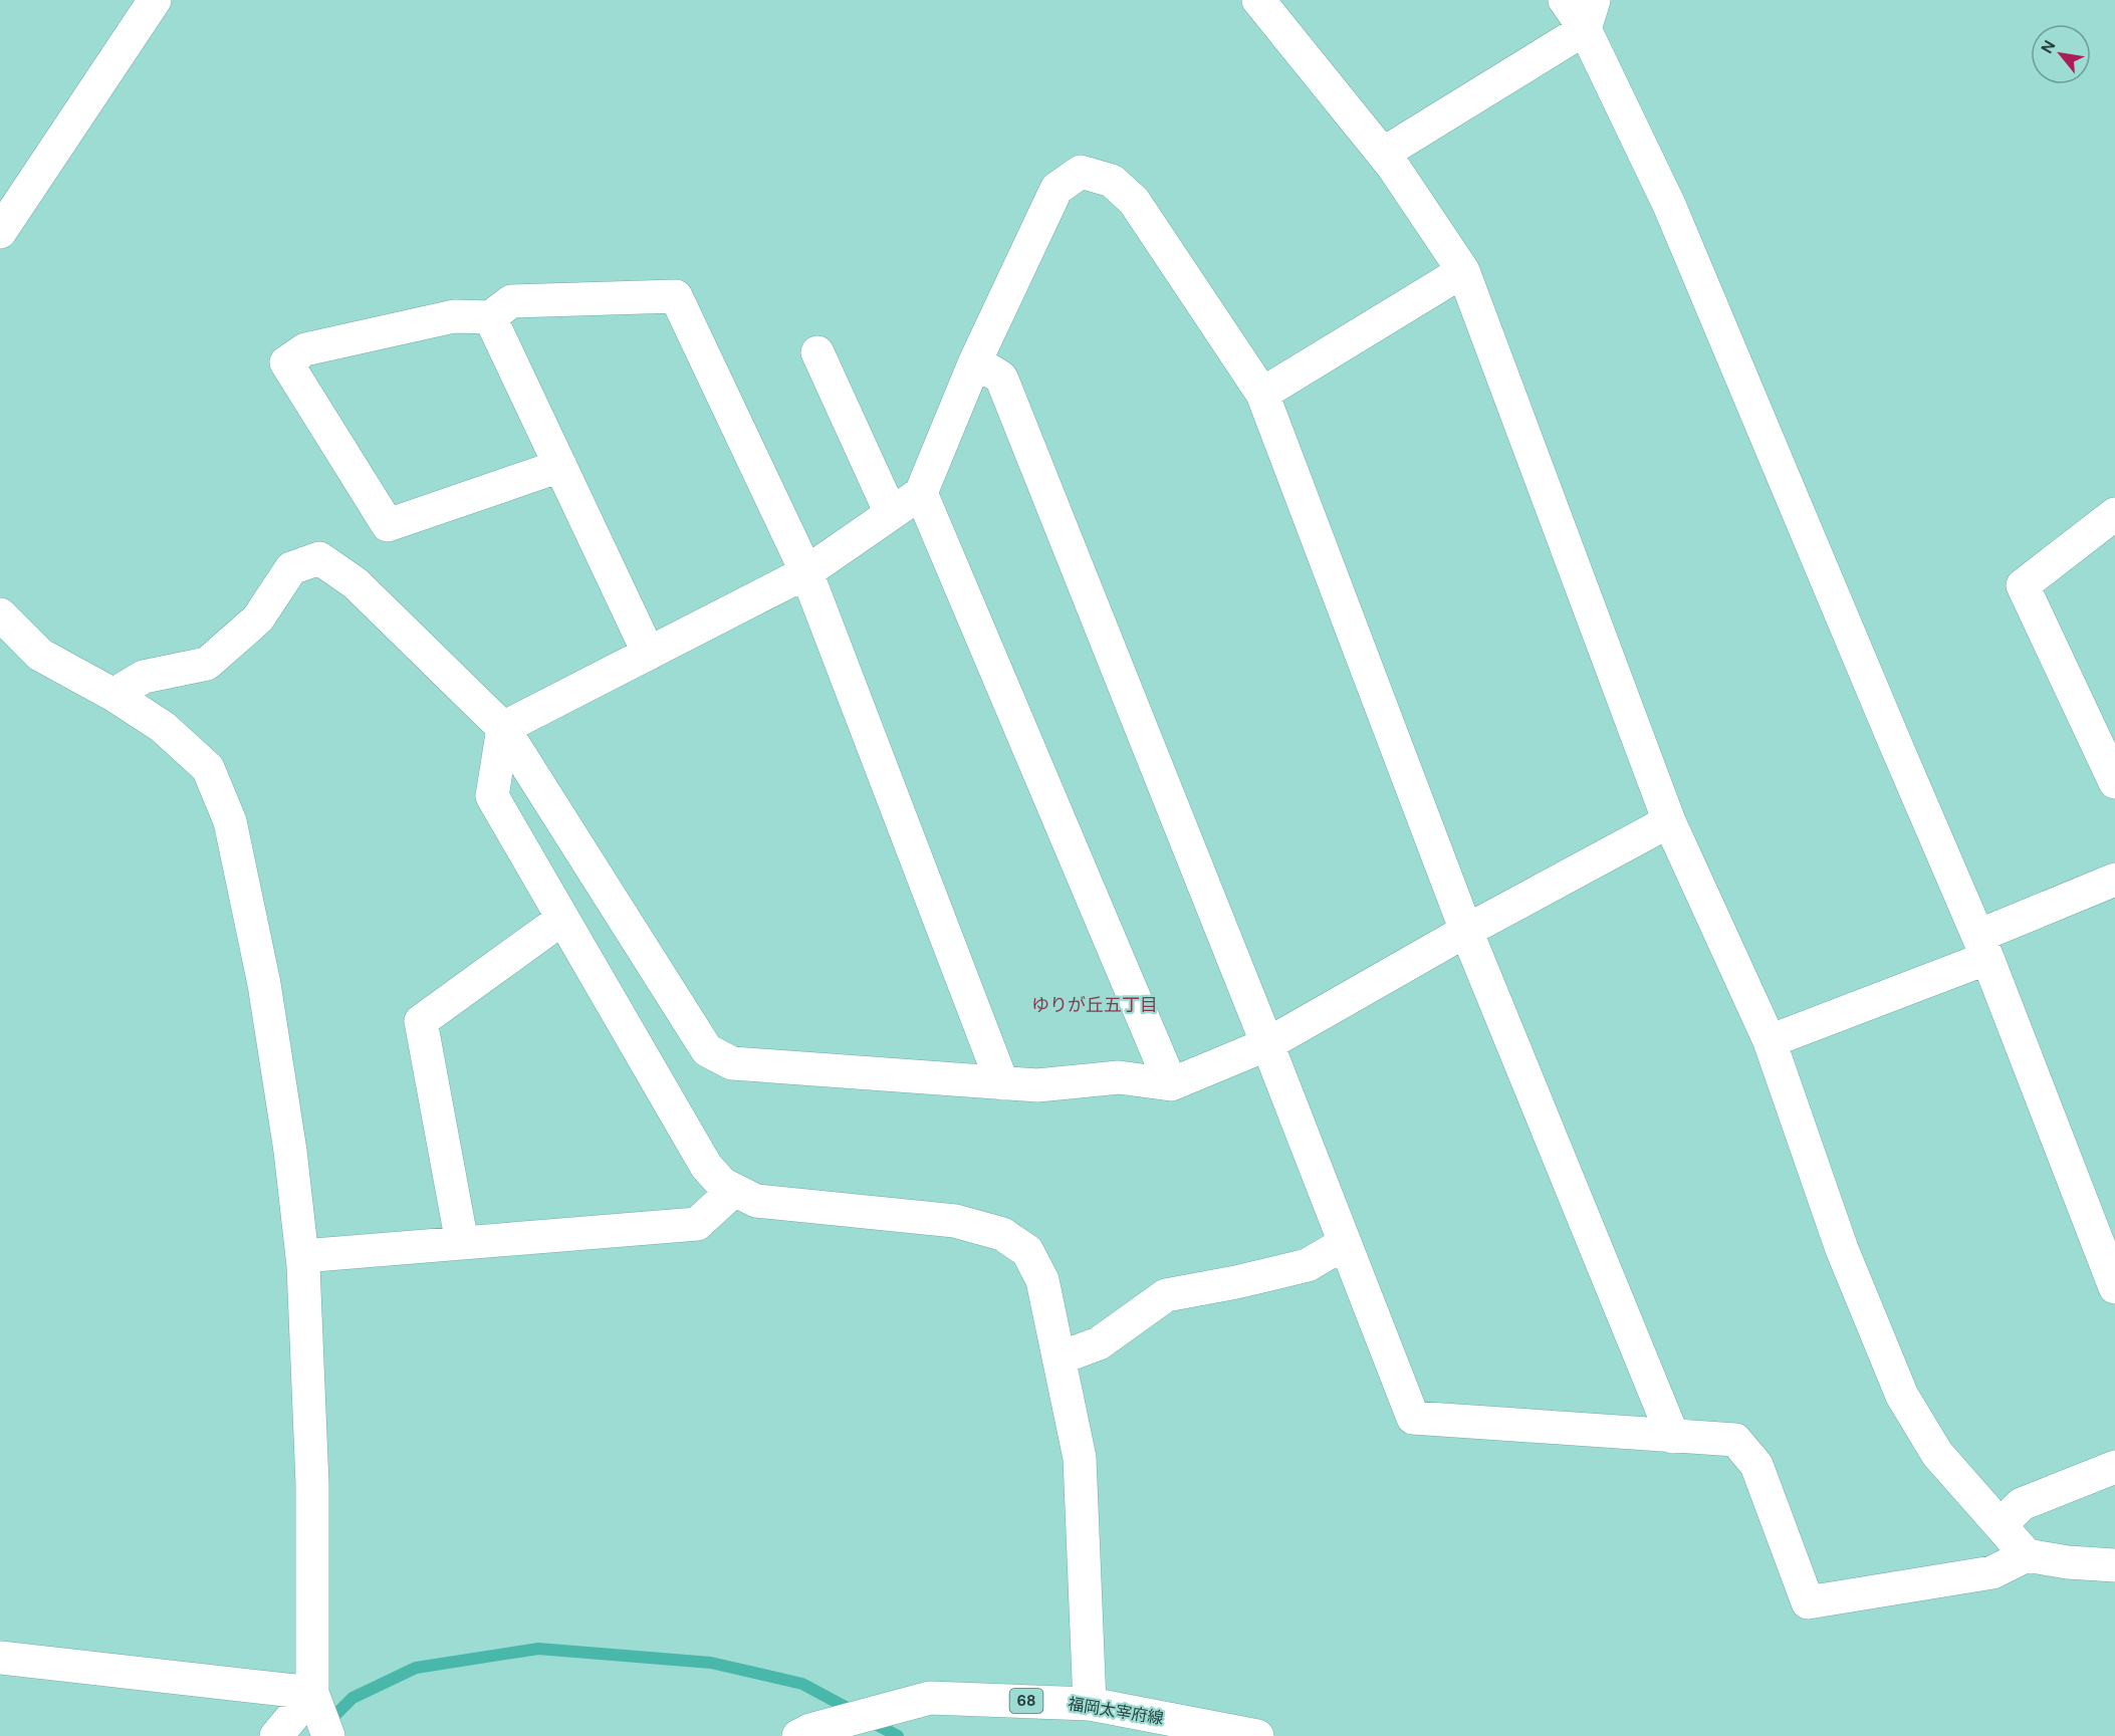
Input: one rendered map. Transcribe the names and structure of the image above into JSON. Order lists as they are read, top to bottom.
{
  "streets": {
    "street": ["68", "福岡太宰府線"]
  },
  "districts": ["ゆりが丘五丁目"],
  "north": "top left"
}
